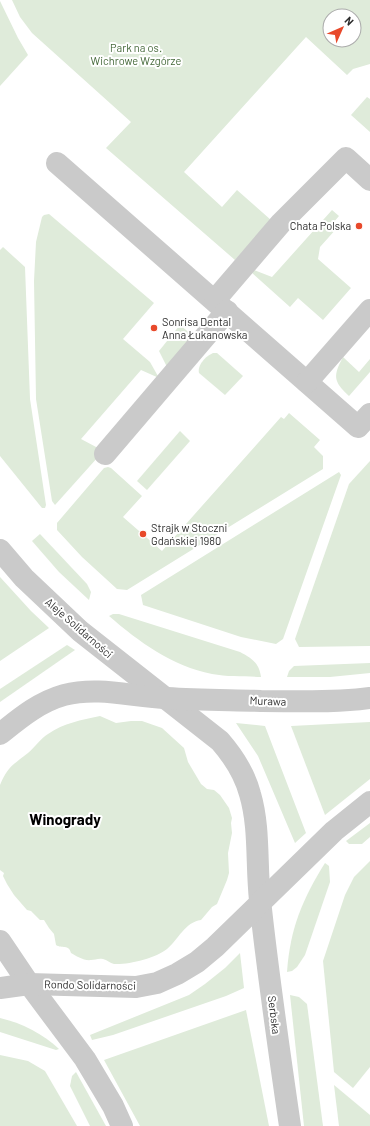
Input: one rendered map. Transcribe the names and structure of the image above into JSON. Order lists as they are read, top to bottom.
{
  "streets": {
    "street": [
      "Aleje Solidarności",
      "Murawa",
      "Rondo Solidarności",
      "Serbska"
    ]
  },
  "crossings": [
    ["Aleje Solidarności", "Murawa"],
    ["Rondo Solidarności", "Serbska"]
  ],
  "districts": ["Winogrady"],
  "parks": ["Park na os. Wichrowe Wzgórze"],
  "places": ["Chata Polska", "Sonrisa Dental Anna Łukanowska", "Strajk w Stoczni Gdańskiej 1980"],
  "north": "top right"
}
